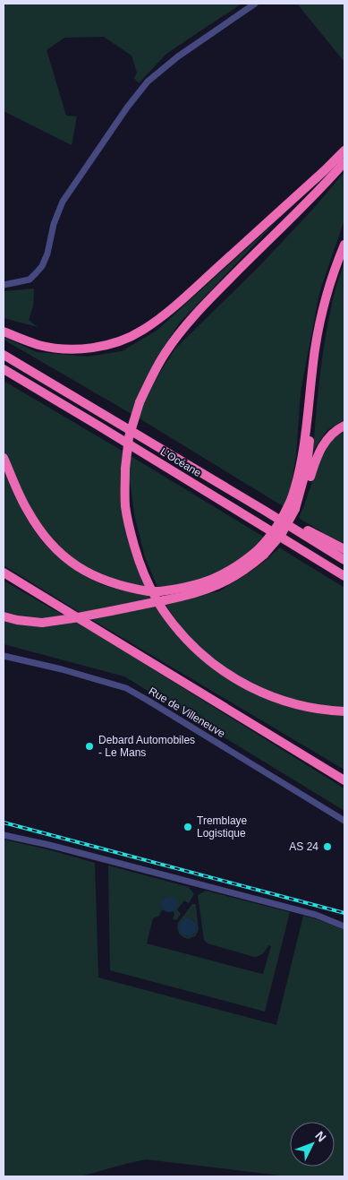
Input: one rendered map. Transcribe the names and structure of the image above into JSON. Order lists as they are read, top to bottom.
{
  "streets": {
    "highway": ["L’Océane"],
    "street": ["Rue de Villeneuve"]
  },
  "places": ["Debard Automobiles - Le Mans", "Tremblaye Logistique", "AS 24"],
  "north": "top right"
}
